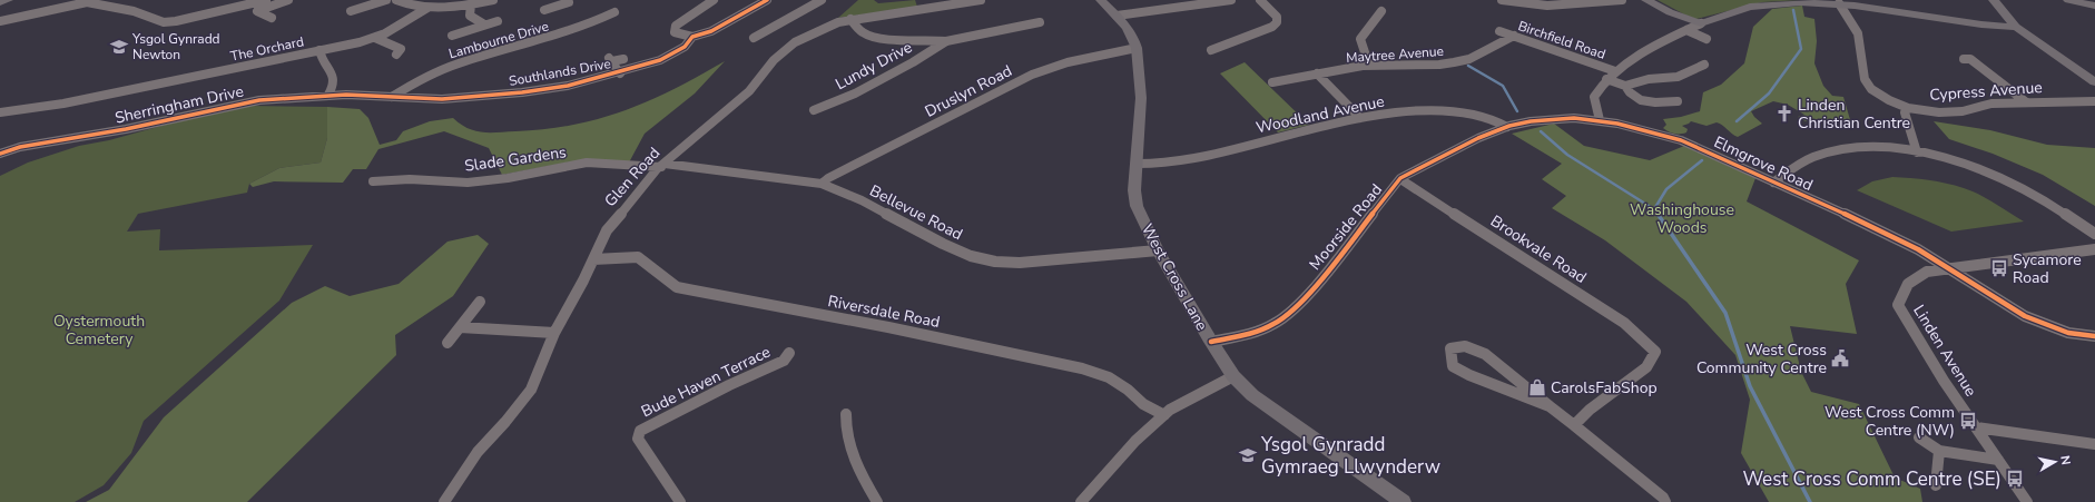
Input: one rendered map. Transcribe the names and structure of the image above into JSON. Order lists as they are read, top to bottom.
{
  "streets": {
    "street": [
      "Lambourne Drive",
      "Birchfield Road",
      "The Orchard",
      "Maytree Avenue",
      "Lundy Drive",
      "Southlands Drive",
      "Druslyn Road",
      "Cypress Avenue",
      "Sherringham Drive",
      "Woodland Avenue",
      "Slade Gardens",
      "Elmgrove Road",
      "Glen Road",
      "Bellevue Road",
      "Moorside Road",
      "Brookvale Road",
      "West Cross Lane",
      "Riversdale Road",
      "Linden Avenue",
      "Bude Haven Terrace"
    ]
  },
  "crossings": [
    ["Lambourne Drive", "Southlands Drive"],
    ["Lambourne Drive", "Sherringham Drive"],
    ["Birchfield Road", "Maytree Avenue"],
    ["Lundy Drive", "Glen Road"],
    ["Southlands Drive", "Sherringham Drive"],
    ["Druslyn Road", "Bellevue Road"],
    ["Druslyn Road", "West Cross Lane"],
    ["Woodland Avenue", "Moorside Road"],
    ["Woodland Avenue", "West Cross Lane"],
    ["Slade Gardens", "Glen Road"],
    ["Slade Gardens", "Bellevue Road"],
    ["Elmgrove Road", "Moorside Road"],
    ["Elmgrove Road", "Linden Avenue"],
    ["Glen Road", "Bellevue Road"],
    ["Glen Road", "Riversdale Road"],
    ["Bellevue Road", "West Cross Lane"],
    ["Moorside Road", "Brookvale Road"],
    ["Moorside Road", "West Cross Lane"]
  ],
  "parks": ["Washinghouse Woods", "Oystermouth Cemetery"],
  "places": {
    "school or university": ["Ysgol Gynradd Newton", "Ysgol Gynradd Gymraeg Llwynderw"],
    "church": ["Linden Christian Centre"],
    "bus stop": ["Sycamore Road", "West Cross Comm Centre (NW)", "West Cross Comm Centre (SE)"],
    "public building": ["West Cross Community Centre"],
    "shop": ["CarolsFabShop"]
  },
  "north": "right"
}
